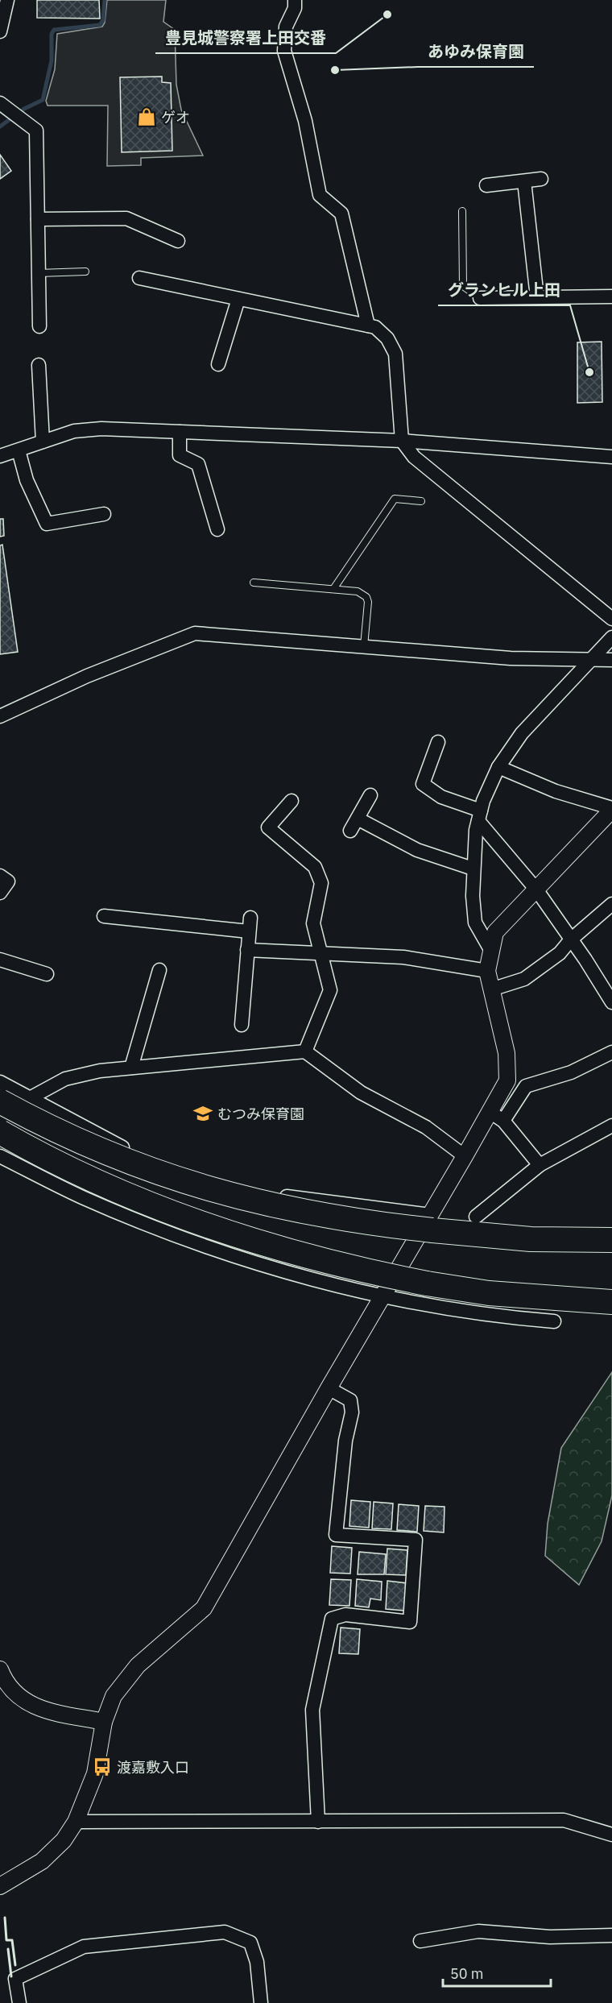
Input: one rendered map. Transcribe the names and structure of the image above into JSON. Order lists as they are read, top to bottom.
{
  "places": {
    "other": ["豊見城警察署上田交番", "あゆみ保育園", "グランヒル上田"],
    "shop": ["ゲオ"],
    "school or university": ["むつみ保育園"],
    "bus stop": ["渡嘉敷入口"]
  },
  "scale_bar": "50 m"
}
